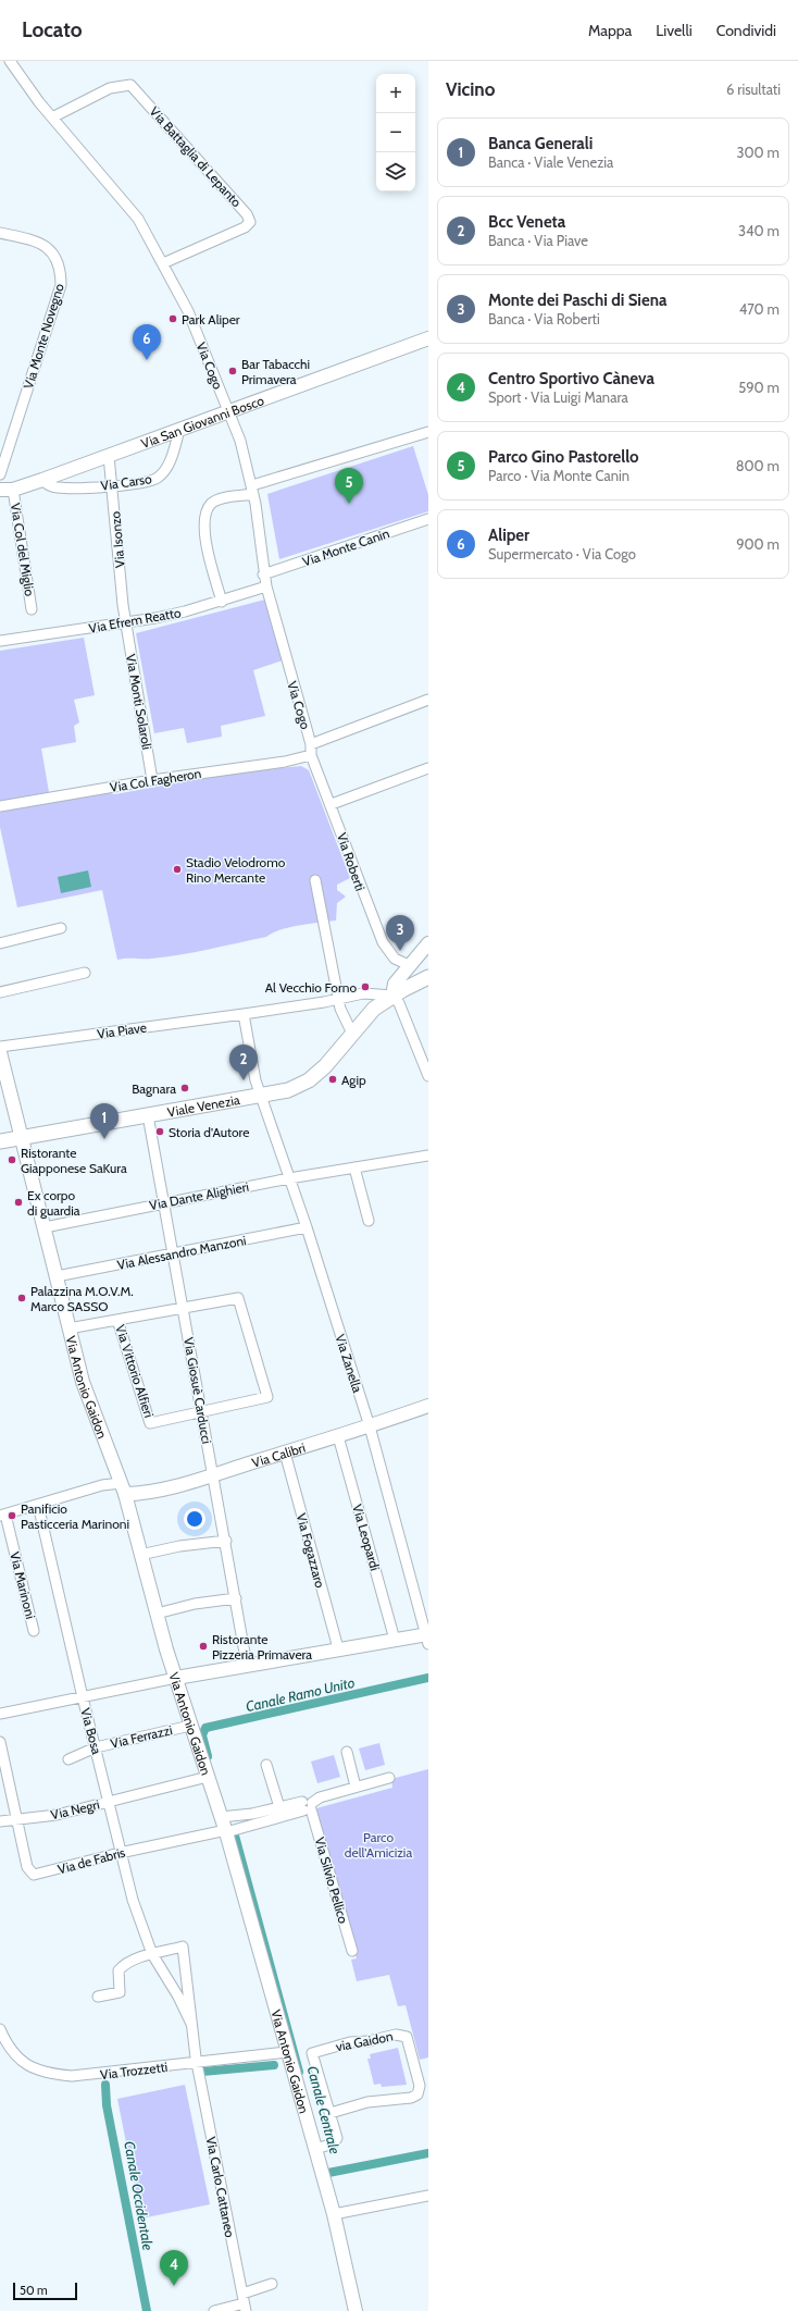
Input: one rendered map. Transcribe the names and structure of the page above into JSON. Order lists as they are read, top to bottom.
{
  "streets": {
    "main road": ["Viale Venezia"],
    "street": [
      "Via Battaglia di Lepanto",
      "Via Monte Novegno",
      "Via Cogo",
      "Via San Giovanni Bosco",
      "Via Carso",
      "Via Isonzo",
      "Via Monte Canin",
      "Via Col del Miglio",
      "Via Efrem Reatto",
      "Via Monti Solaroli",
      "Via Col Fagheron",
      "Via Roberti",
      "Via Piave",
      "Via Dante Alighieri",
      "Via Alessandro Manzoni",
      "Via Zanella",
      "Via Vittorio Alfieri",
      "Via Antonio Gaidon",
      "Via Giosuè Carducci",
      "Via Calibri",
      "Via Leopardi",
      "Via Fogazzaro",
      "Via Marinoni",
      "Via Bosa",
      "Via Ferrazzi",
      "Via Negri",
      "Via de Fabris",
      "Via Silvio Pellico",
      "via Gaidon",
      "Via Trozzetti",
      "Via Carlo Cattaneo"
    ]
  },
  "crossings": [
    ["Via Battaglia di Lepanto", "Via Cogo"],
    ["Via Cogo", "Via San Giovanni Bosco"],
    ["Via Cogo", "Via Monte Canin"],
    ["Via Cogo", "Via Efrem Reatto"],
    ["Via Cogo", "Via Roberti"],
    ["Via San Giovanni Bosco", "Via Carso"],
    ["Via San Giovanni Bosco", "Via Isonzo"],
    ["Via San Giovanni Bosco", "Via Col del Miglio"],
    ["Via Carso", "Via Isonzo"],
    ["Via Isonzo", "Via Efrem Reatto"],
    ["Via Isonzo", "Via Monti Solaroli"],
    ["Via Efrem Reatto", "Via Monti Solaroli"],
    ["Via Monti Solaroli", "Via Col Fagheron"],
    ["Via Col Fagheron", "Via Roberti"],
    ["Via Piave", "Viale Venezia"],
    ["Viale Venezia", "Via Zanella"],
    ["Viale Venezia", "Via Antonio Gaidon"],
    ["Viale Venezia", "Via Giosuè Carducci"],
    ["Via Dante Alighieri", "Via Zanella"],
    ["Via Dante Alighieri", "Via Antonio Gaidon"],
    ["Via Dante Alighieri", "Via Giosuè Carducci"],
    ["Via Alessandro Manzoni", "Via Zanella"],
    ["Via Alessandro Manzoni", "Via Antonio Gaidon"],
    ["Via Alessandro Manzoni", "Via Giosuè Carducci"],
    ["Via Zanella", "Via Calibri"],
    ["Via Vittorio Alfieri", "Via Giosuè Carducci"],
    ["Via Antonio Gaidon", "Via Calibri"],
    ["Via Antonio Gaidon", "Via Marinoni"],
    ["Via Antonio Gaidon", "Via Ferrazzi"],
    ["Via Antonio Gaidon", "Via Negri"],
    ["Via Antonio Gaidon", "Via de Fabris"],
    ["Via Antonio Gaidon", "via Gaidon"],
    ["Via Antonio Gaidon", "Via Trozzetti"],
    ["Via Giosuè Carducci", "Via Calibri"],
    ["Via Calibri", "Via Leopardi"],
    ["Via Calibri", "Via Fogazzaro"],
    ["Via Calibri", "Via Marinoni"],
    ["Via Marinoni", "Via Bosa"],
    ["Via Bosa", "Via Ferrazzi"],
    ["Via Bosa", "Via Negri"],
    ["Via Bosa", "Via de Fabris"],
    ["Via Bosa", "Via Trozzetti"],
    ["Via Bosa", "Via Carlo Cattaneo"],
    ["Via Negri", "Via de Fabris"],
    ["Via Trozzetti", "Via Carlo Cattaneo"]
  ],
  "water": ["Canale Ramo Unito", "Canale Centrale", "Canale Occidentale"],
  "parks": ["Parco dell'Amicizia"],
  "places": [
    "Park Aliper",
    "Bar Tabacchi Primavera",
    "Stadio Velodromo Rino Mercante",
    "Al Vecchio Forno",
    "Agip",
    "Bagnara",
    "Storia d'Autore",
    "Ristorante Giapponese SaKura",
    "Ex corpo di guardia",
    "Palazzina M.O.V.M. Marco SASSO",
    "Panificio Pasticceria Marinoni",
    "Ristorante Pizzeria Primavera"
  ],
  "scale_bar": "50 m",
  "page": {
    "header": "Locato",
    "nav": ["Mappa", "Livelli", "Condividi"],
    "heading": ["Vicino", "6 risultati"],
    "map_buttons": ["+", "−"],
    "list": [
      {
        "mark": "1",
        "name": "Banca Generali",
        "note": "Banca · Viale Venezia",
        "value": "300 m"
      },
      {
        "mark": "2",
        "name": "Bcc Veneta",
        "note": "Banca · Via Piave",
        "value": "340 m"
      },
      {
        "mark": "3",
        "name": "Monte dei Paschi di Siena",
        "note": "Banca · Via Roberti",
        "value": "470 m"
      },
      {
        "mark": "4",
        "name": "Centro Sportivo Càneva",
        "note": "Sport · Via Luigi Manara",
        "value": "590 m"
      },
      {
        "mark": "5",
        "name": "Parco Gino Pastorello",
        "note": "Parco · Via Monte Canin",
        "value": "800 m"
      },
      {
        "mark": "6",
        "name": "Aliper",
        "note": "Supermercato · Via Cogo",
        "value": "900 m"
      }
    ],
    "pins": [
      "6",
      "5",
      "3",
      "2",
      "1",
      "4"
    ],
    "scale": "50 m"
  }
}
